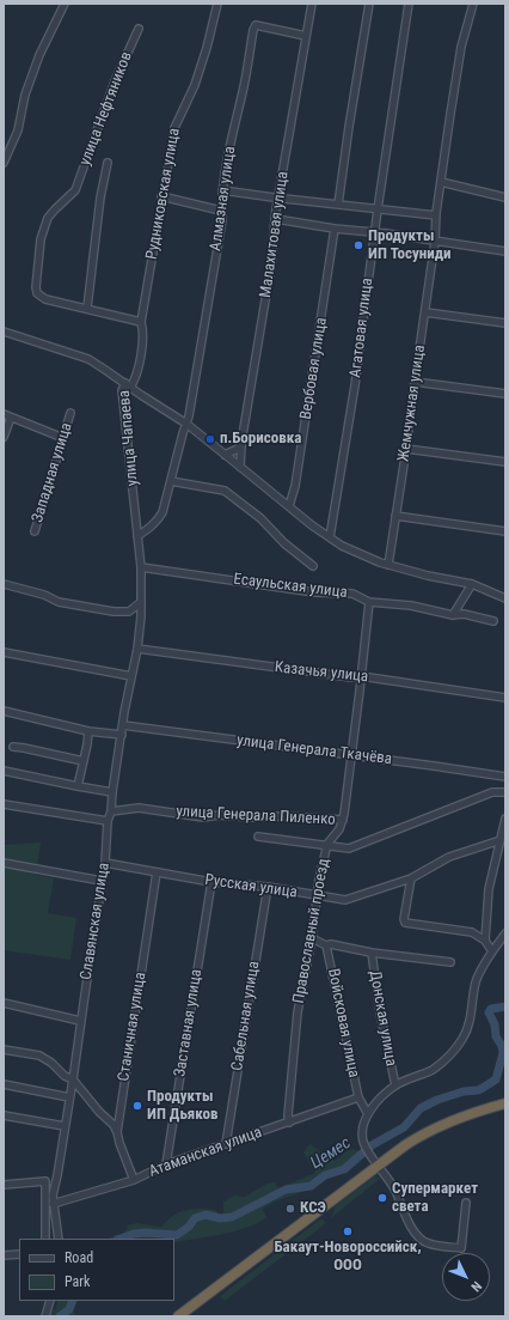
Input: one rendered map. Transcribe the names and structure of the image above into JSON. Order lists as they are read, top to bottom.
{
  "streets": {
    "street": [
      "улица Нефтяников",
      "Рудниковская улица",
      "Алмазная улица",
      "Малахитовая улица",
      "Агатовая улица",
      "Вербовая улица",
      "Жемчужная улица",
      "улица Чапаева",
      "Западная улица",
      "Есаульская улица",
      "Казачья улица",
      "улица Генерала Ткачёва",
      "улица Генерала Пиленко",
      "Русская улица",
      "Славянская улица",
      "Православный проезд",
      "Сабельная улица",
      "Донская улица",
      "Заставная улица",
      "Войсковая улица",
      "Станичная улица",
      "Атаманская улица"
    ]
  },
  "crossings": [
    ["Рудниковская улица", "улица Чапаева"],
    ["Алмазная улица", "Малахитовая улица"],
    ["Алмазная улица", "улица Чапаева"],
    ["улица Чапаева", "Есаульская улица"],
    ["улица Чапаева", "Славянская улица"],
    ["Есаульская улица", "Православный проезд"],
    ["Казачья улица", "Славянская улица"],
    ["Казачья улица", "Православный проезд"],
    ["улица Генерала Ткачёва", "Славянская улица"],
    ["улица Генерала Ткачёва", "Православный проезд"],
    ["улица Генерала Пиленко", "Славянская улица"],
    ["улица Генерала Пиленко", "Православный проезд"],
    ["Русская улица", "Славянская улица"],
    ["Русская улица", "Православный проезд"],
    ["Русская улица", "Сабельная улица"],
    ["Русская улица", "Заставная улица"],
    ["Русская улица", "Станичная улица"],
    ["Славянская улица", "Атаманская улица"],
    ["Православный проезд", "Атаманская улица"],
    ["Сабельная улица", "Атаманская улица"],
    ["Заставная улица", "Атаманская улица"],
    ["Войсковая улица", "Атаманская улица"],
    ["Станичная улица", "Атаманская улица"]
  ],
  "water": ["Цемес"],
  "places": [
    "Продукты ИП Тосуниди",
    "п.Борисовка",
    "Продукты ИП Дьяков",
    "Супермаркет света",
    "КСЭ",
    "Бакаут-Новороссийск, ООО"
  ],
  "legend": ["Road", "Park"],
  "north": "bottom right"
}
